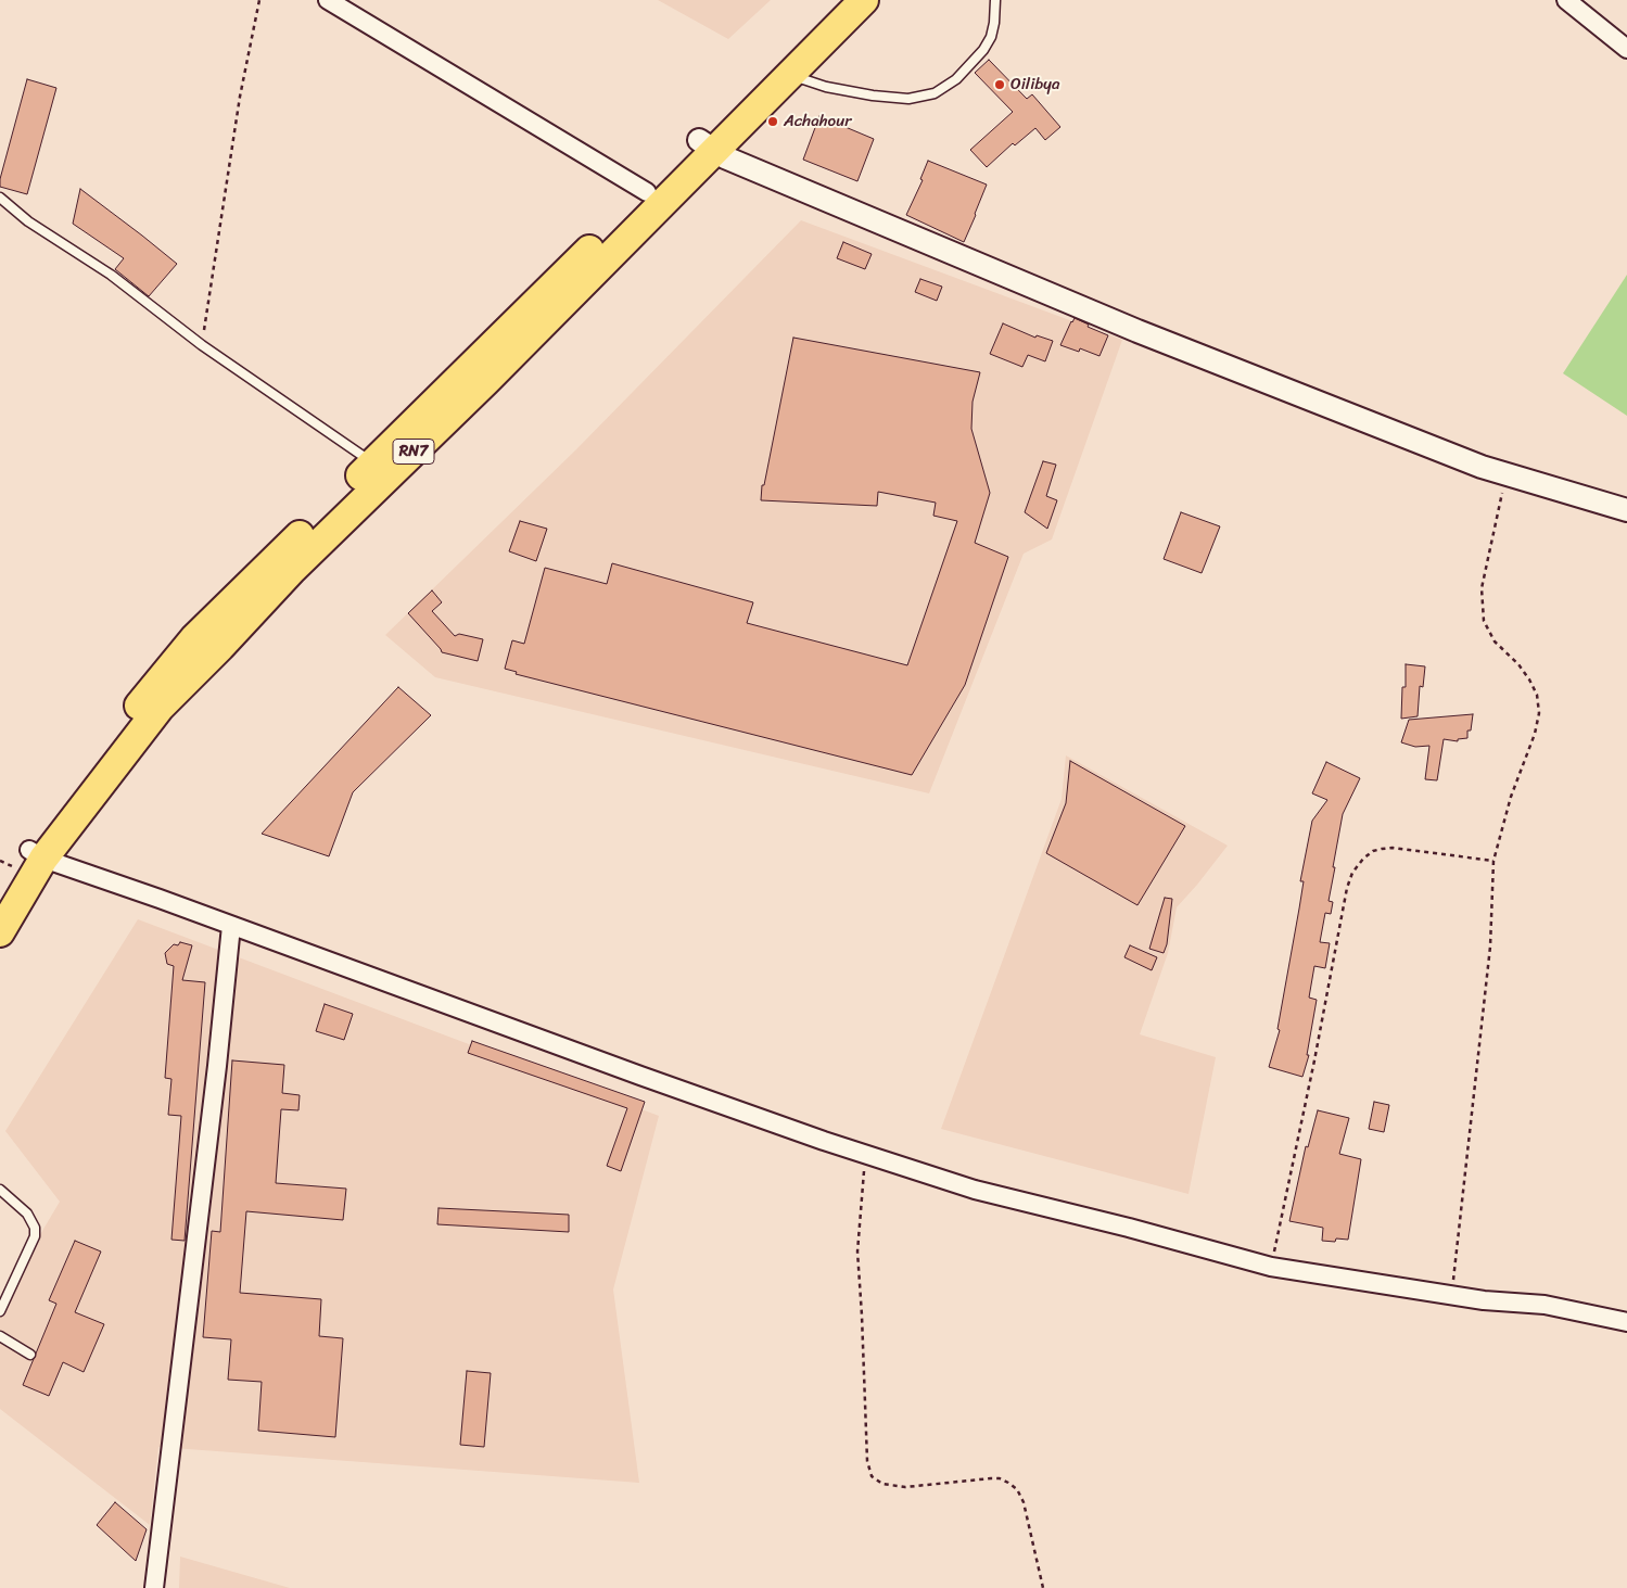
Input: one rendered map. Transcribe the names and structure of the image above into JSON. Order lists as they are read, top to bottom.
{
  "streets": {
    "highway": ["RN7"]
  },
  "places": ["Oilibya", "Achahour"]
}
